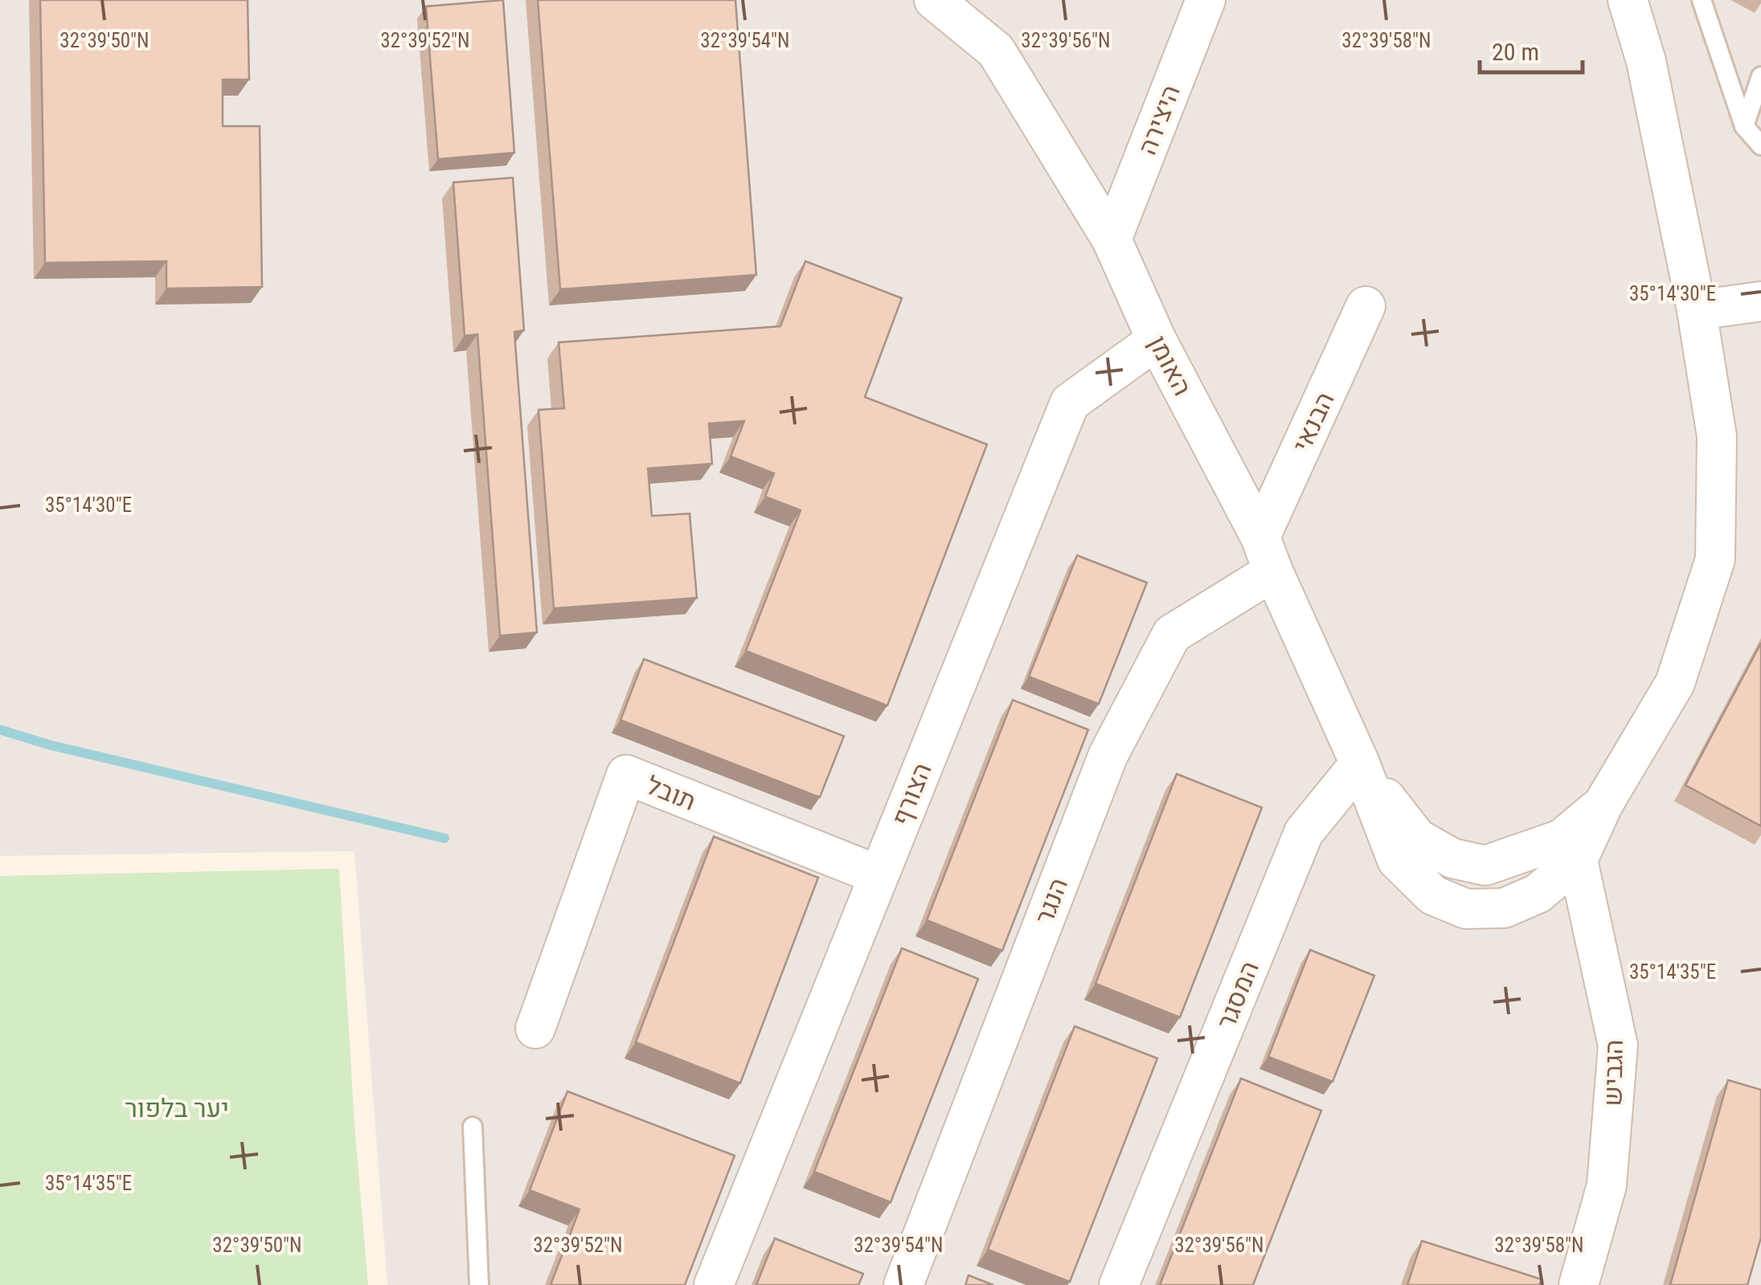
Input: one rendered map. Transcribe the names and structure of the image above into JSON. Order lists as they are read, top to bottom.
{
  "streets": {
    "street": [
      "היצירה",
      "האומן",
      "הבנאי",
      "תובל",
      "הצורף",
      "הנגר",
      "המסגר",
      "הגביש"
    ]
  },
  "crossings": [
    ["היצירה", "האומן"],
    ["האומן", "הבנאי"],
    ["האומן", "הצורף"],
    ["האומן", "הנגר"],
    ["האומן", "המסגר"],
    ["הבנאי", "הנגר"],
    ["תובל", "הצורף"]
  ],
  "parks": ["יער בלפור"],
  "scale_bar": "20 m",
  "coordinates": [
    "32°39'50\"N",
    "32°39'52\"N",
    "32°39'54\"N",
    "32°39'56\"N",
    "32°39'58\"N",
    "35°14'30\"E",
    "35°14'35\"E"
  ]
}
